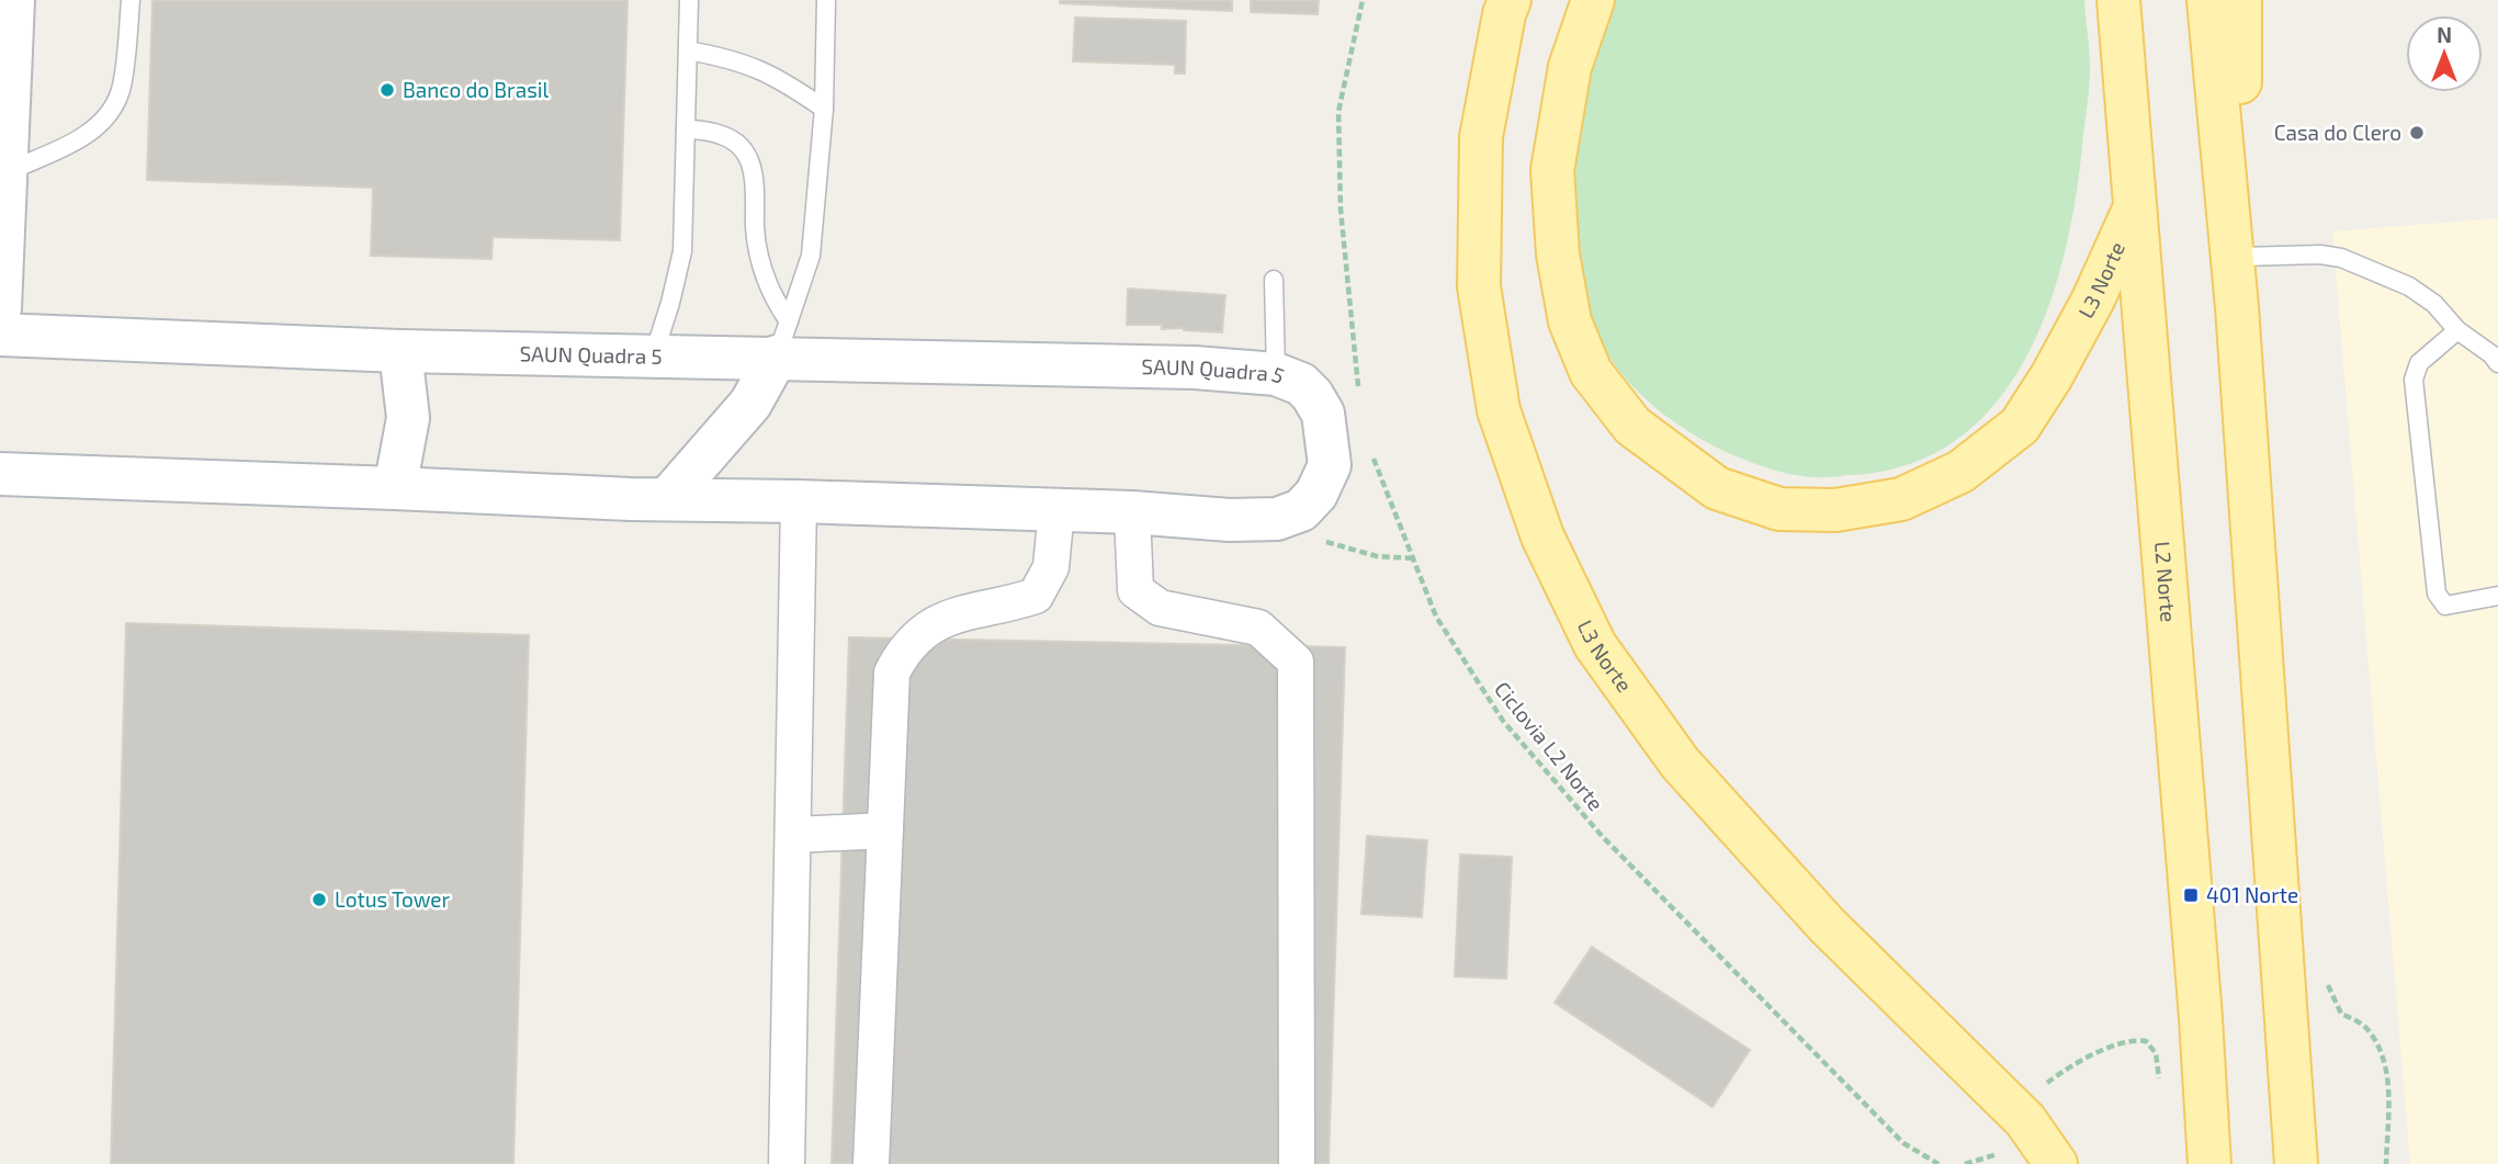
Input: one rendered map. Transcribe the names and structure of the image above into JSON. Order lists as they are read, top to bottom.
{
  "streets": {
    "main road": ["L3 Norte", "L2 Norte"],
    "street": ["SAUN Quadra 5"],
    "path": ["Ciclovia L2 Norte"]
  },
  "crossings": [
    ["L3 Norte", "L2 Norte"]
  ],
  "places": {
    "other": ["Banco do Brasil", "Casa do Clero", "Lotus Tower"],
    "transit": ["401 Norte"]
  },
  "north": "top"
}
